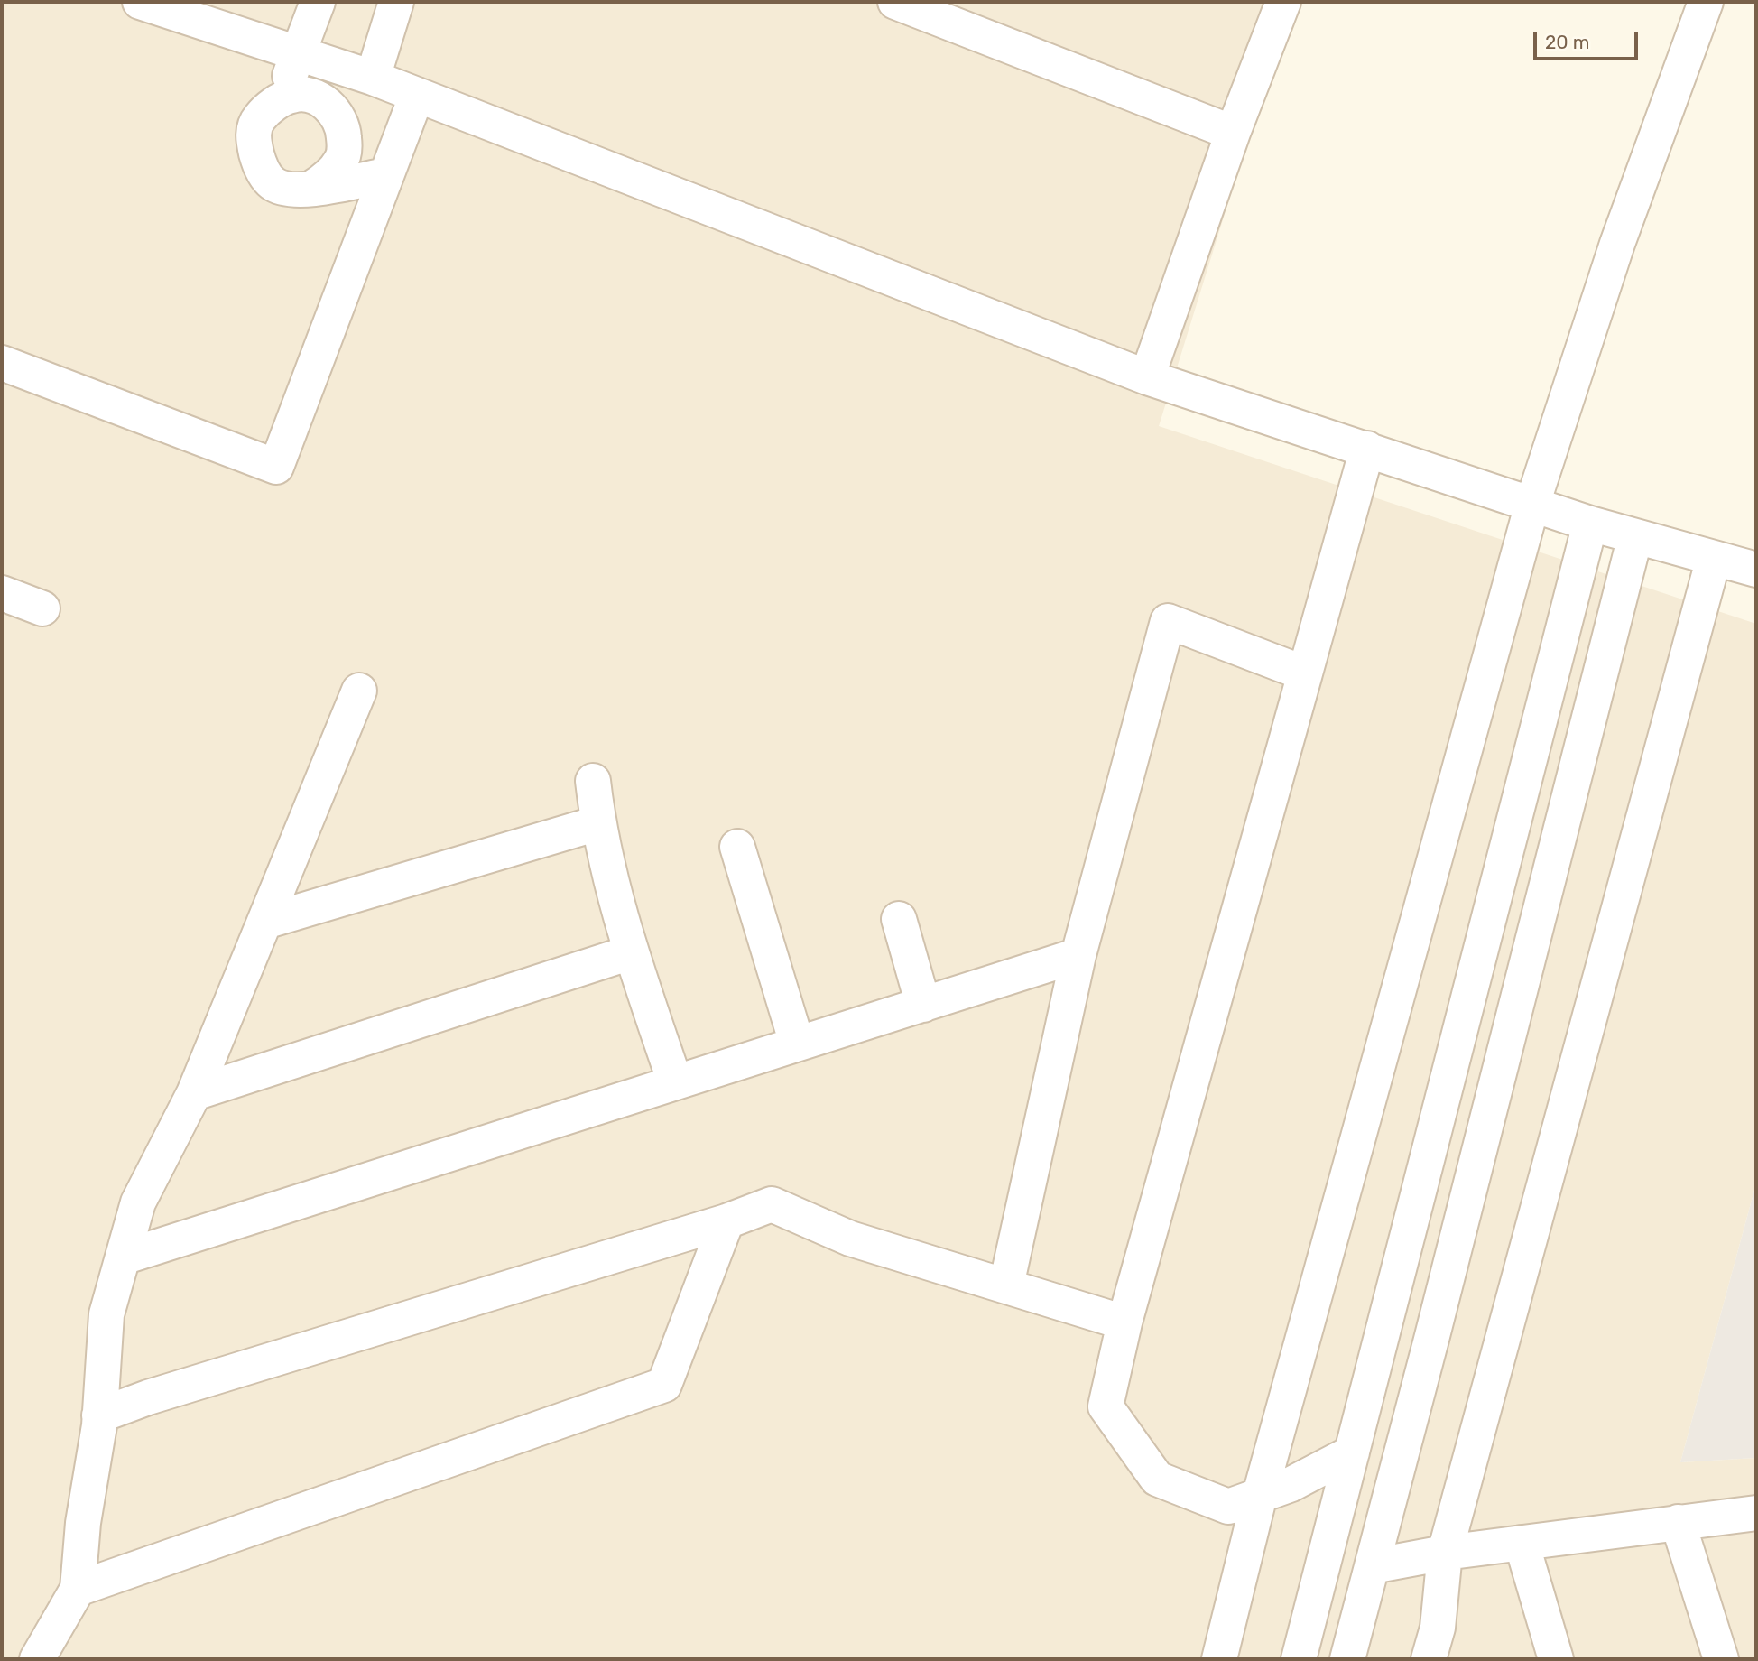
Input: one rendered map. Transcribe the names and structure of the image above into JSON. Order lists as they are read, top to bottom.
{
  "scale_bar": "20 m"
}
